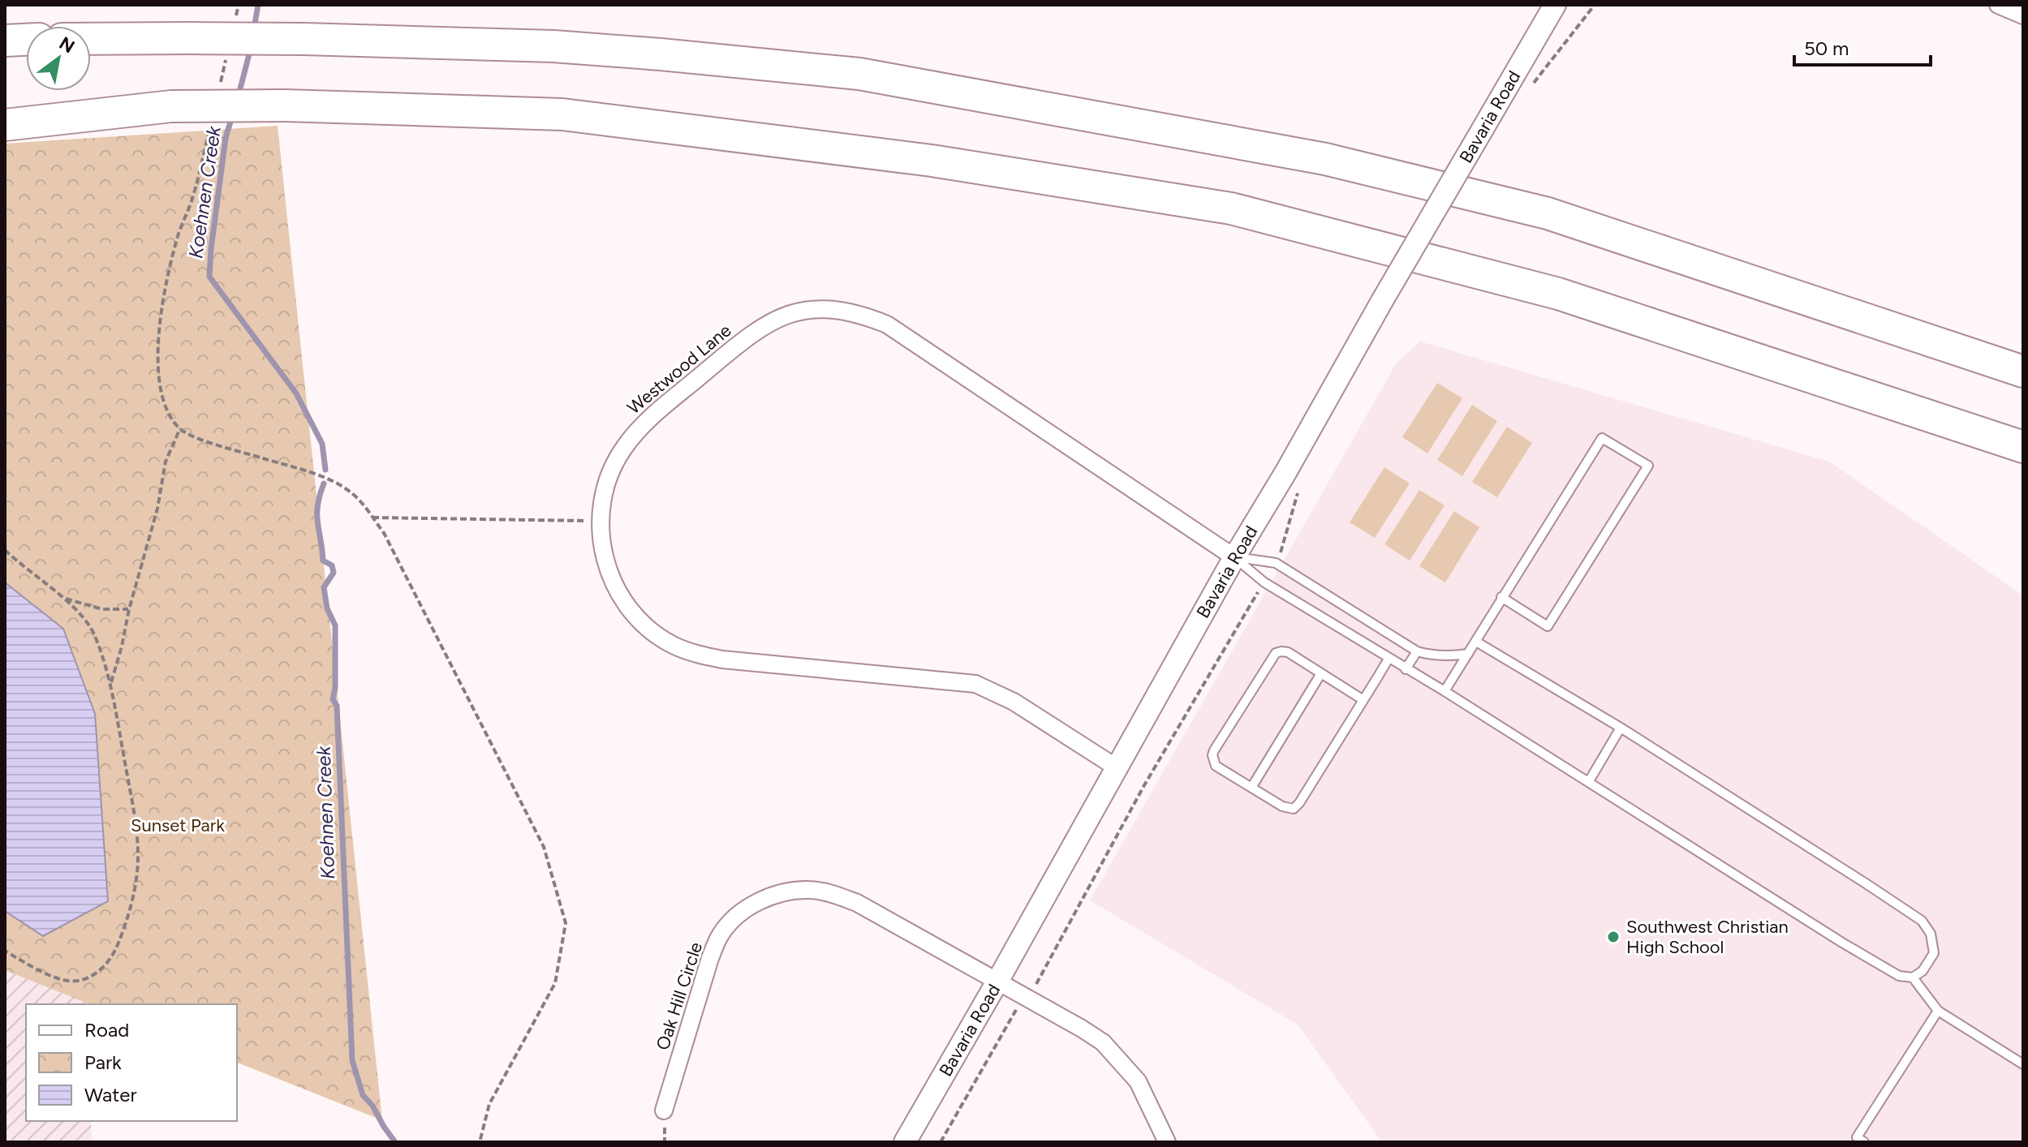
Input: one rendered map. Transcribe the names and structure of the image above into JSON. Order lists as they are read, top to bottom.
{
  "streets": {
    "street": ["Bavaria Road", "Westwood Lane", "Oak Hill Circle"]
  },
  "crossings": [
    ["Bavaria Road", "Westwood Lane"],
    ["Bavaria Road", "Oak Hill Circle"]
  ],
  "water": ["Koehnen Creek"],
  "parks": ["Sunset Park"],
  "places": ["Southwest Christian High School"],
  "legend": ["Road", "Park", "Water"],
  "scale_bar": "50 m",
  "north": "top right"
}
